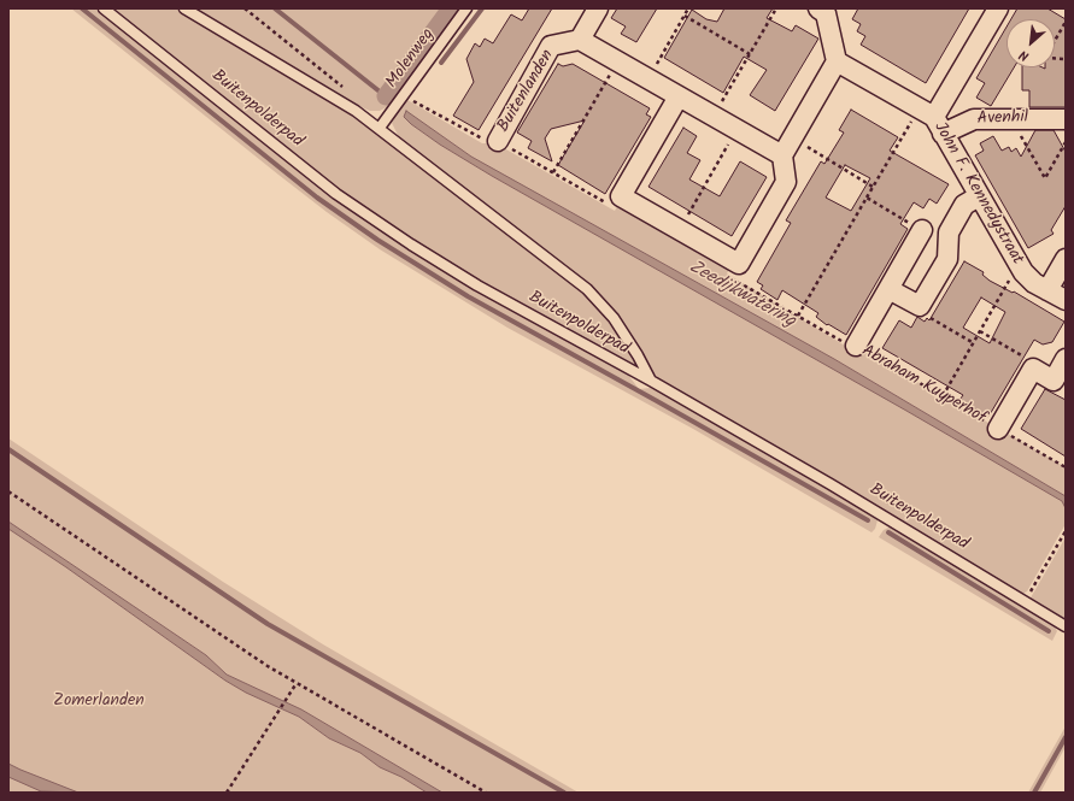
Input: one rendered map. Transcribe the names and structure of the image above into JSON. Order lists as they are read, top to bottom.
{
  "streets": {
    "street": [
      "Buitenlanden",
      "Avenhil",
      "John F. Kennedystraat",
      "Abraham Kuyperhof"
    ],
    "lane": ["Molenweg", "Buitenpolderpad"]
  },
  "crossings": [
    ["Avenhil", "John F. Kennedystraat"]
  ],
  "water": ["Zeedijkwatering"],
  "parks": ["Zomerlanden"],
  "north": "bottom left"
}
